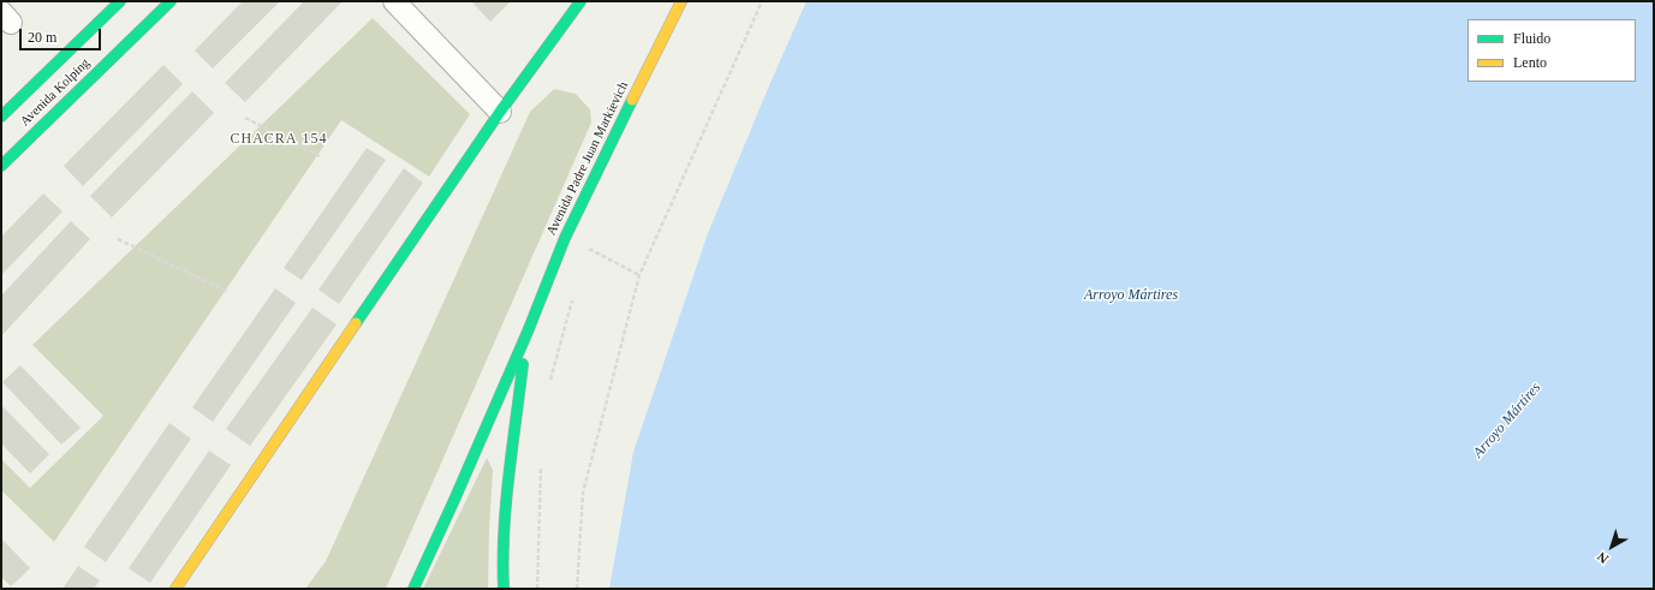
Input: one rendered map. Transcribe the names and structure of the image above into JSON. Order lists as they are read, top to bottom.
{
  "streets": {
    "street": ["Avenida Kolping", "Avenida Padre Juan Markievich"]
  },
  "districts": ["CHACRA 154"],
  "water": ["Arroyo Mártires"],
  "legend": ["Fluido", "Lento"],
  "scale_bar": "20 m",
  "north": "bottom left"
}
